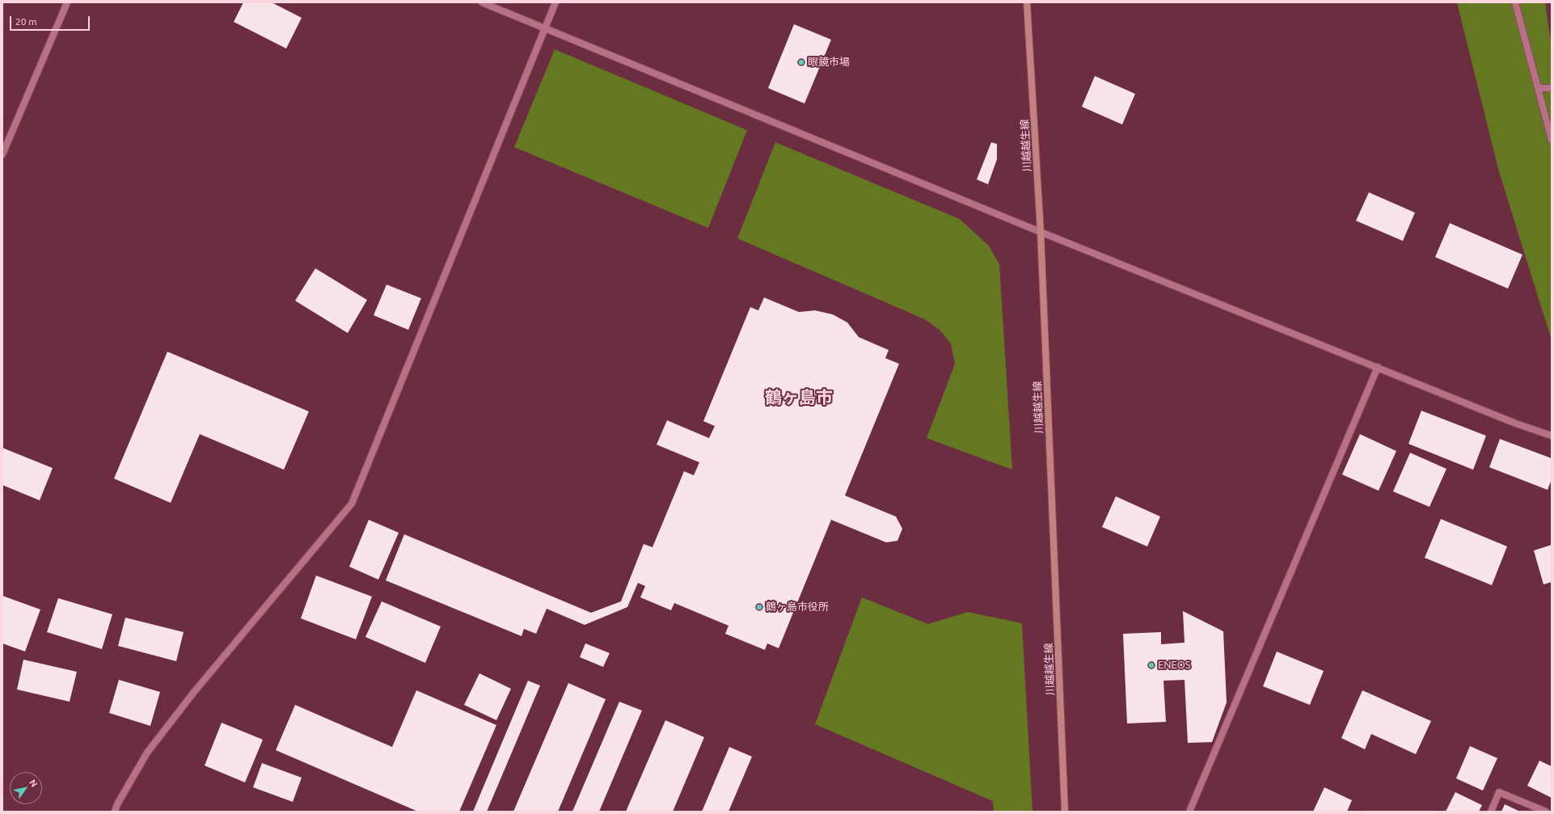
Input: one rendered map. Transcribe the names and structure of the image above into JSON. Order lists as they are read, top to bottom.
{
  "streets": {
    "main road": ["川越越生線"]
  },
  "districts": ["鶴ヶ島市"],
  "places": ["眼鏡市場", "鶴ヶ島市役所", "ENEOS"],
  "scale_bar": "20 m",
  "north": "top right"
}
